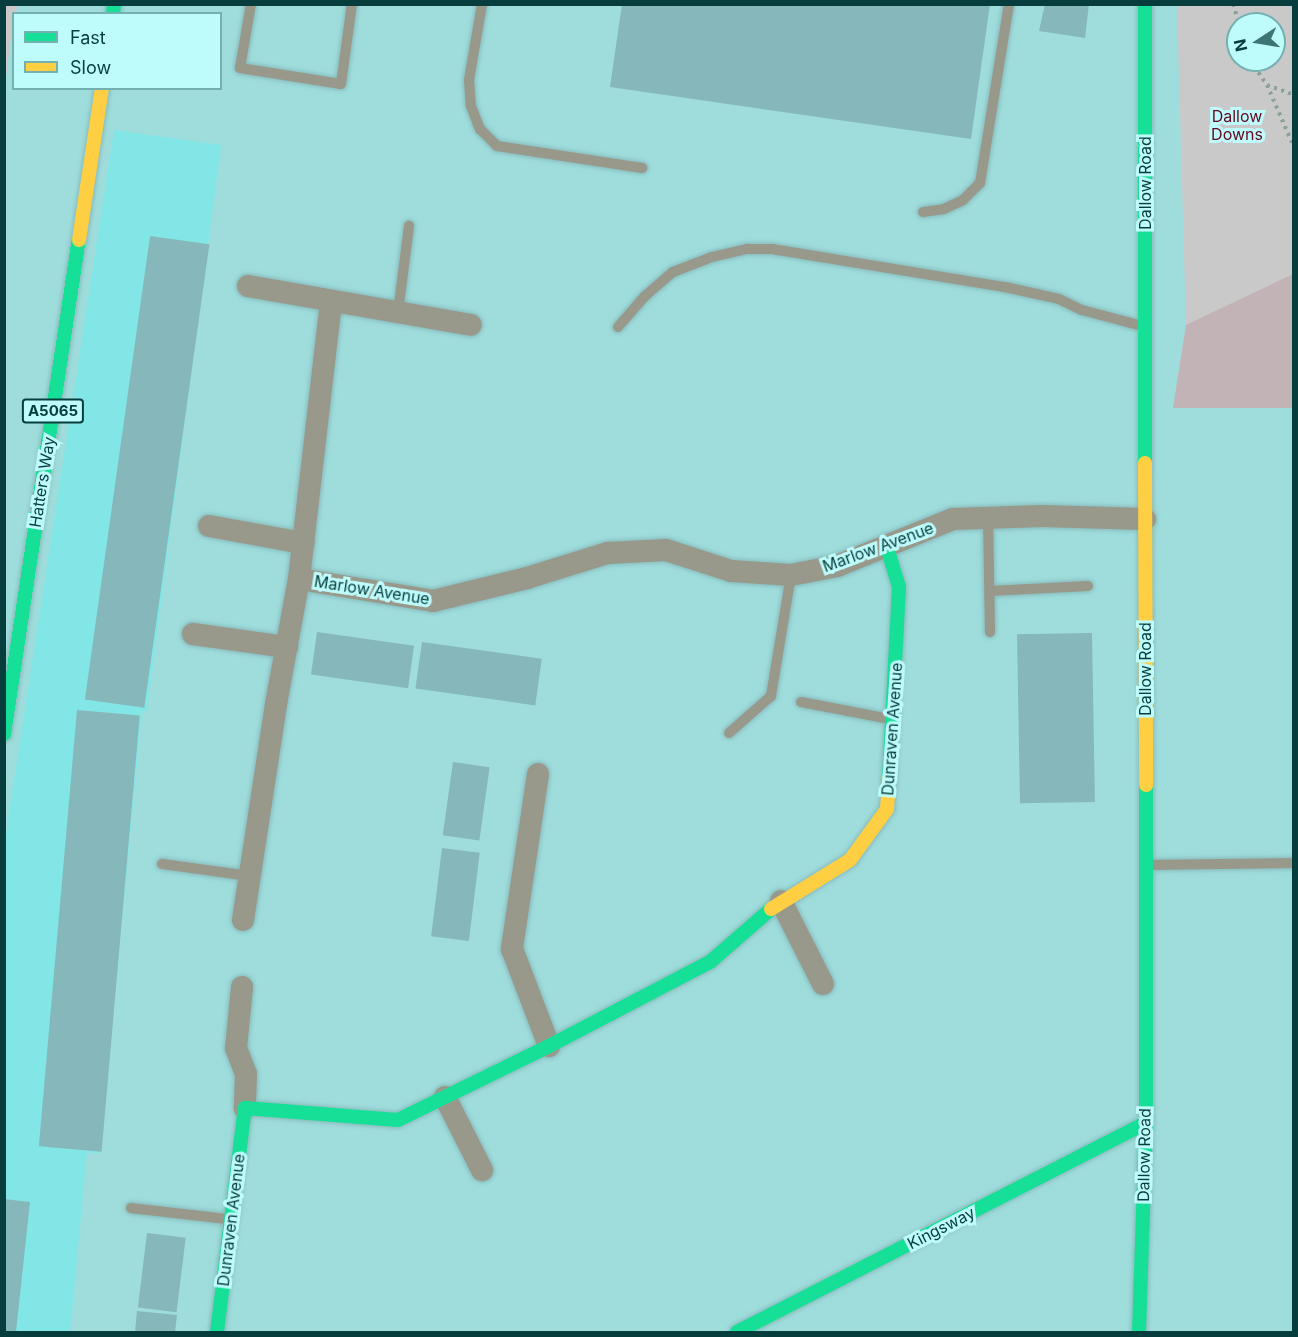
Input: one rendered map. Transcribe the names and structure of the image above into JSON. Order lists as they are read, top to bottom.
{
  "streets": {
    "street": [
      "Dallow Road",
      "A5065",
      "Hatters Way",
      "Marlow Avenue",
      "Dunraven Avenue",
      "Kingsway"
    ]
  },
  "crossings": [
    ["Dallow Road", "Marlow Avenue"],
    ["Dallow Road", "Kingsway"],
    ["Marlow Avenue", "Dunraven Avenue"]
  ],
  "parks": ["Dallow Downs"],
  "legend": ["Fast", "Slow"],
  "north": "left"
}
